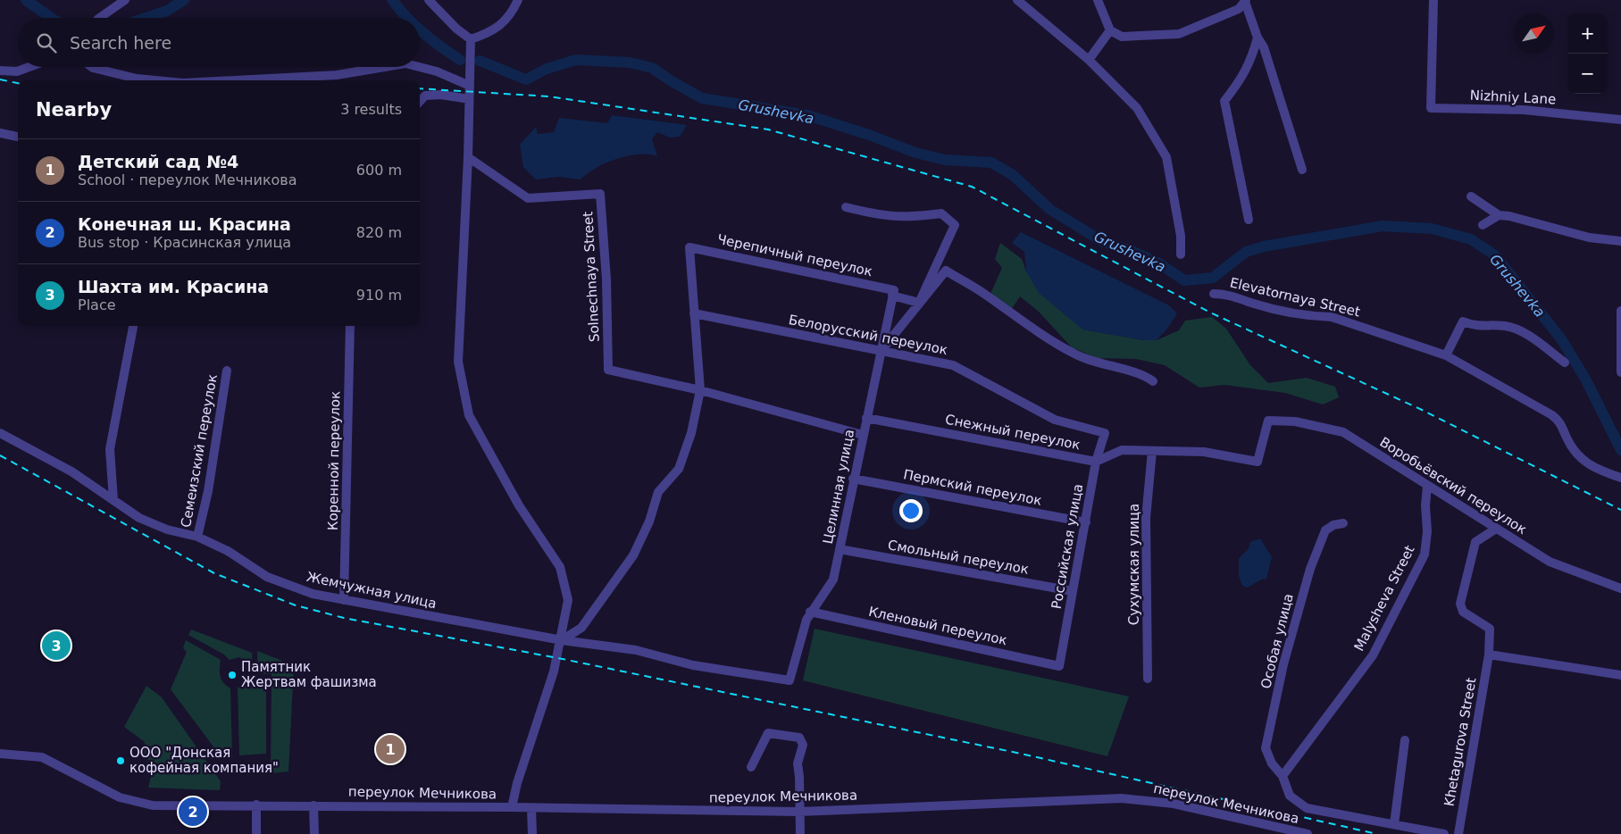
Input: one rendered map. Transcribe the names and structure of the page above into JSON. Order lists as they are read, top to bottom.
{
  "streets": {
    "street": [
      "Nizhniy Lane",
      "Черепичный переулок",
      "Solnechnaya Street",
      "Elevatornaya Street",
      "Белорусский переулок",
      "Снежный переулок",
      "Семеизский переулок",
      "Коренной переулок",
      "Воробьёвский переулок",
      "Целинная улица",
      "Пермский переулок",
      "Российская улица",
      "Смольный переулок",
      "Сухумская улица",
      "Жемчужная улица",
      "Malysheva Street",
      "Кленовый переулок",
      "Особая улица",
      "Khetagurova Street",
      "переулок Мечникова"
    ]
  },
  "crossings": [
    ["Черепичный переулок", "Белорусский переулок"],
    ["Черепичный переулок", "Целинная улица"],
    ["Белорусский переулок", "Целинная улица"],
    ["Белорусский переулок", "Российская улица"],
    ["Снежный переулок", "Воробьёвский переулок"],
    ["Снежный переулок", "Целинная улица"],
    ["Снежный переулок", "Российская улица"],
    ["Снежный переулок", "Сухумская улица"],
    ["Семеизский переулок", "Жемчужная улица"],
    ["Коренной переулок", "Жемчужная улица"],
    ["Воробьёвский переулок", "Malysheva Street"],
    ["Воробьёвский переулок", "Khetagurova Street"],
    ["Целинная улица", "Пермский переулок"],
    ["Целинная улица", "Смольный переулок"],
    ["Целинная улица", "Жемчужная улица"],
    ["Целинная улица", "Кленовый переулок"],
    ["Пермский переулок", "Российская улица"],
    ["Российская улица", "Смольный переулок"],
    ["Российская улица", "Кленовый переулок"],
    ["Malysheva Street", "Особая улица"]
  ],
  "water": ["Grushevka"],
  "places": ["Памятник Жертвам фашизма", "ООО \"Донская кофейная компания\""],
  "north": "top right",
  "page": {
    "map_buttons": ["+", "−"],
    "search": "Search here",
    "heading": ["Nearby", "3 results"],
    "list": [
      {
        "mark": "1",
        "name": "Детский сад №4",
        "note": "School · переулок Мечникова",
        "value": "600 m"
      },
      {
        "mark": "2",
        "name": "Конечная ш. Красина",
        "note": "Bus stop · Красинская улица",
        "value": "820 m"
      },
      {
        "mark": "3",
        "name": "Шахта им. Красина",
        "note": "Place",
        "value": "910 m"
      }
    ],
    "pins": ["3", "1", "2"]
  }
}
